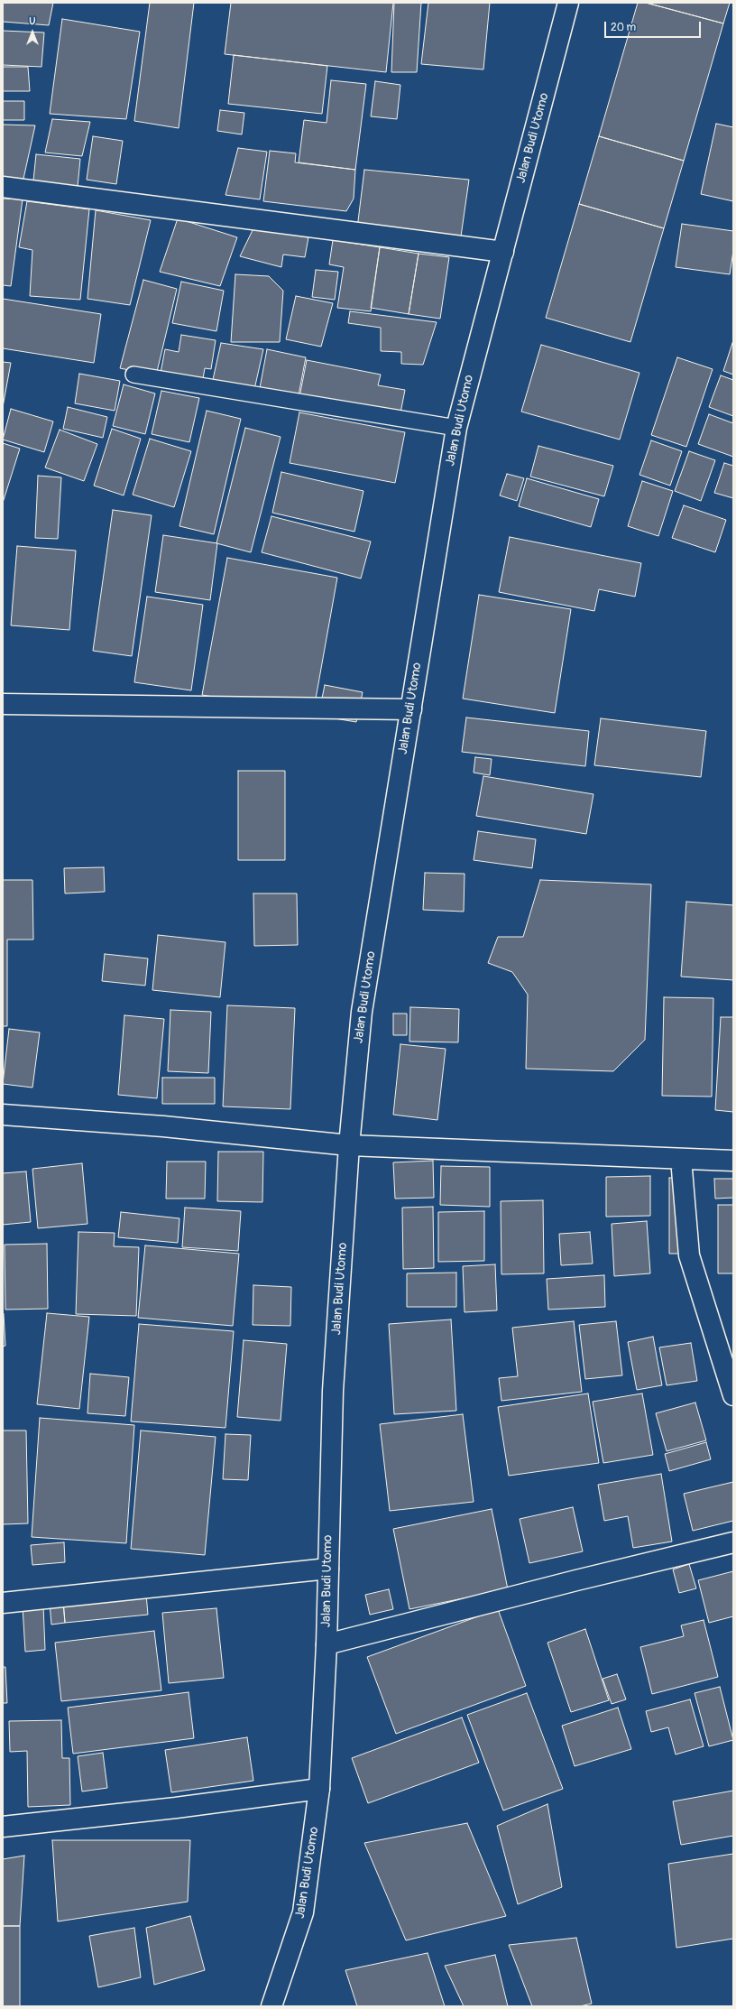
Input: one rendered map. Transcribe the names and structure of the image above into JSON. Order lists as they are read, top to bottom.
{
  "streets": {
    "street": ["Jalan Budi Utomo"]
  },
  "scale_bar": "20 m",
  "north": "top"
}
